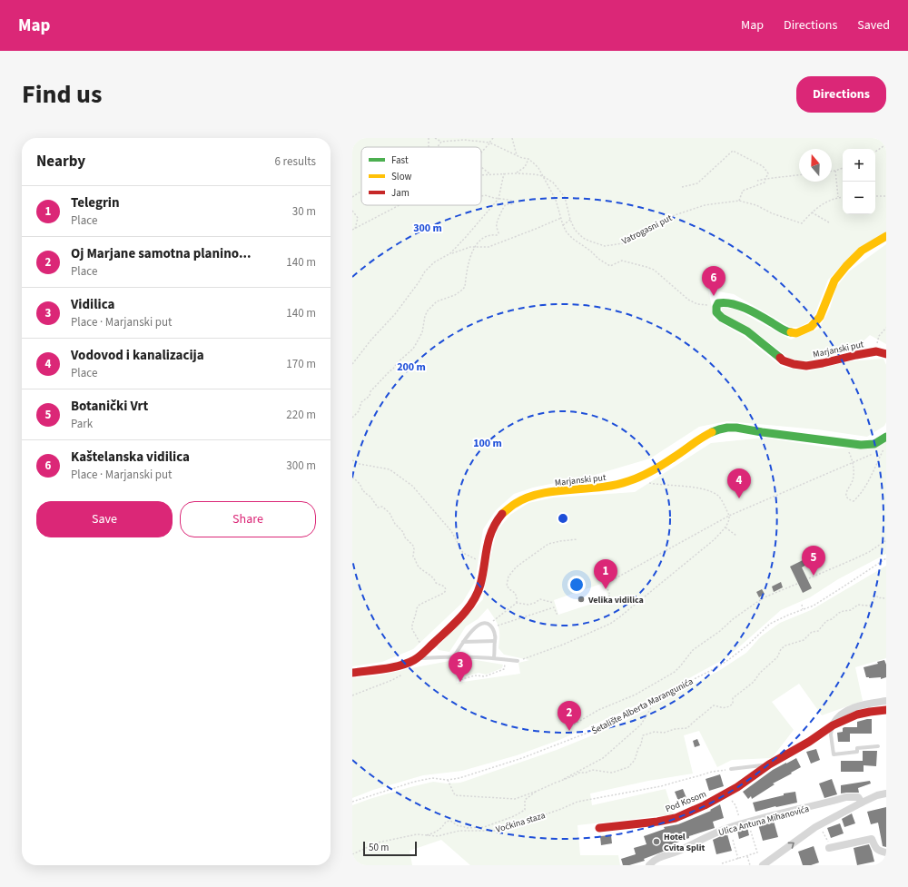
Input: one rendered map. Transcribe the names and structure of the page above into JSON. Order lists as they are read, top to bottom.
{
  "streets": {
    "street": ["Marjanski put", "Pod Kosom", "Ulica Antuna Mihanovića"],
    "path": ["Vatrogasni put", "Šetalište Alberta Marangunića", "Voćkina staza"]
  },
  "crossings": [
    ["Pod Kosom", "Voćkina staza"]
  ],
  "places": ["Velika vidilica", "Hotel Cvita Split"],
  "legend": ["Fast", "Slow", "Jam"],
  "scale_bar": "50 m",
  "north": "top",
  "page": {
    "header": "Map",
    "nav": ["Map", "Directions", "Saved"],
    "title": "Find us",
    "buttons": [
      "Directions",
      ["Save", "Share"]
    ],
    "heading": ["Nearby", "6 results"],
    "map_buttons": ["+", "−"],
    "list": [
      {
        "mark": "1",
        "name": "Telegrin",
        "note": "Place",
        "value": "30 m"
      },
      {
        "mark": "2",
        "name": "Oj Marjane samotna planino...",
        "note": "Place",
        "value": "140 m"
      },
      {
        "mark": "3",
        "name": "Vidilica",
        "note": "Place · Marjanski put",
        "value": "140 m"
      },
      {
        "mark": "4",
        "name": "Vodovod i kanalizacija",
        "note": "Place",
        "value": "170 m"
      },
      {
        "mark": "5",
        "name": "Botanički Vrt",
        "note": "Park",
        "value": "220 m"
      },
      {
        "mark": "6",
        "name": "Kaštelanska vidilica",
        "note": "Place · Marjanski put",
        "value": "300 m"
      }
    ],
    "pins": [
      "6",
      "4",
      "5",
      "1",
      "3",
      "2"
    ],
    "scale": "50 m"
  },
  "rings": ["300 m", "200 m", "100 m"]
}
